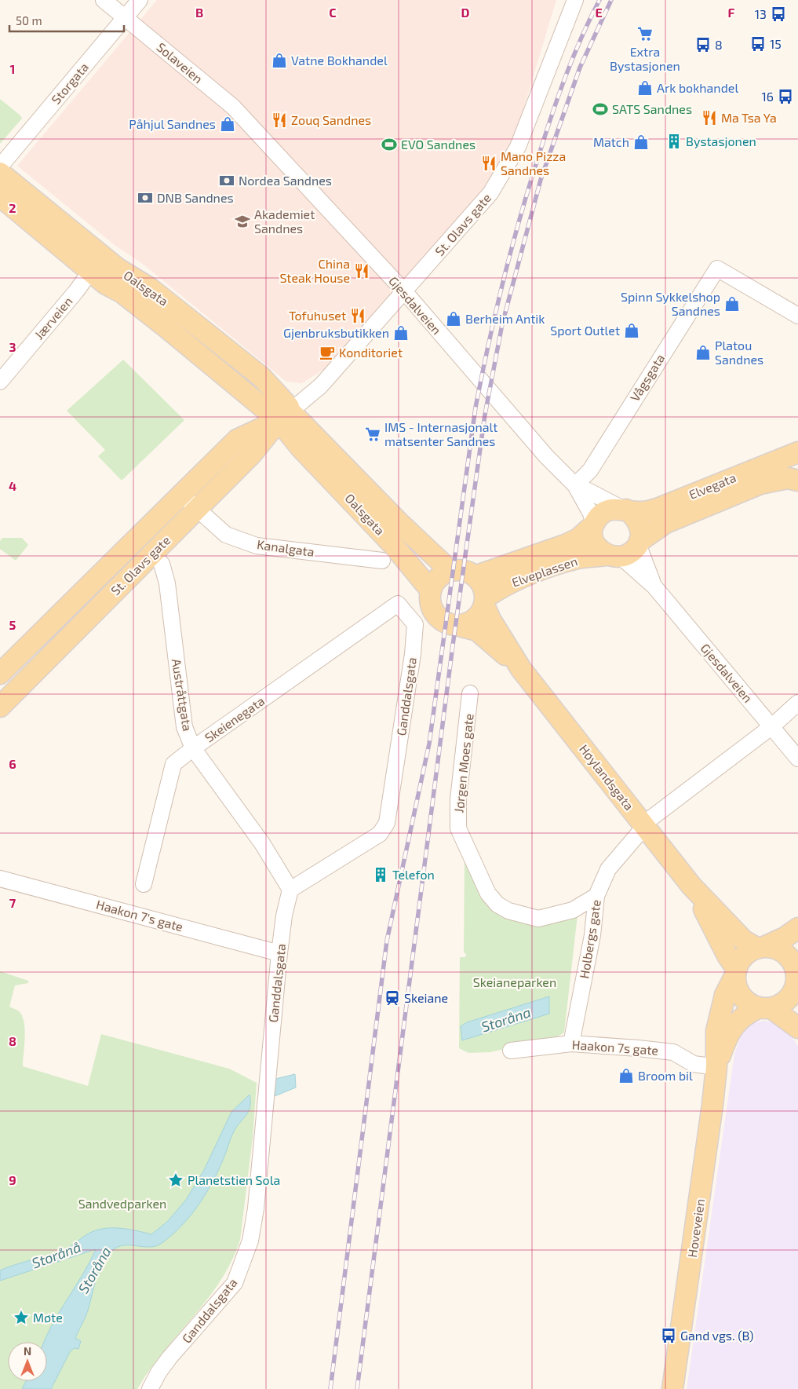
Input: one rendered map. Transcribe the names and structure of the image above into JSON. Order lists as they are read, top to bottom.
{
  "streets": {
    "main road": [
      "St. Olavs gate",
      "Oalsgata",
      "Elvegata",
      "Elveplassen",
      "Høylandsgata",
      "Hoveveien"
    ],
    "street": [
      "Solaveien",
      "Storgata",
      "Gjesdalveien",
      "Jærveien",
      "Vågsgata",
      "Kanalgata",
      "Austråttgata",
      "Ganddalsgata",
      "Skeienegata",
      "Jørgen Moes gate",
      "Haakon 7's gate",
      "Holbergs gate",
      "Haakon 7s gate"
    ]
  },
  "crossings": [
    ["Solaveien", "Storgata"],
    ["Solaveien", "Gjesdalveien"],
    ["St. Olavs gate", "Oalsgata"],
    ["St. Olavs gate", "Gjesdalveien"],
    ["St. Olavs gate", "Kanalgata"],
    ["Oalsgata", "Jærveien"],
    ["Oalsgata", "Elveplassen"],
    ["Oalsgata", "Høylandsgata"],
    ["Gjesdalveien", "Vågsgata"],
    ["Gjesdalveien", "Elvegata"],
    ["Gjesdalveien", "Elveplassen"],
    ["Gjesdalveien", "Holbergs gate"],
    ["Elvegata", "Elveplassen"],
    ["Elveplassen", "Høylandsgata"],
    ["Austråttgata", "Ganddalsgata"],
    ["Austråttgata", "Skeienegata"],
    ["Ganddalsgata", "Skeienegata"],
    ["Ganddalsgata", "Haakon 7's gate"],
    ["Jørgen Moes gate", "Holbergs gate"],
    ["Høylandsgata", "Holbergs gate"],
    ["Høylandsgata", "Hoveveien"],
    ["Holbergs gate", "Haakon 7s gate"],
    ["Haakon 7s gate", "Hoveveien"]
  ],
  "water": ["Storåna", "Storånå"],
  "parks": ["Skeianeparken", "Sandvedparken"],
  "places": {
    "bus stop": [
      "13",
      "15",
      "8",
      "16",
      "Gand vgs. (B)"
    ],
    "supermarket": ["Extra Bystasjonen", "IMS - Internasjonalt matsenter Sandnes"],
    "shop": [
      "Vatne Bokhandel",
      "Ark bokhandel",
      "Påhjul Sandnes",
      "Match",
      "Spinn Sykkelshop Sandnes",
      "Berheim Antik",
      "Sport Outlet",
      "Gjenbruksbutikken",
      "Platou Sandnes",
      "Broom bil"
    ],
    "sports": ["SATS Sandnes", "EVO Sandnes"],
    "restaurant": [
      "Ma Tsa Ya",
      "Zouq Sandnes",
      "Mano Pizza Sandnes",
      "China Steak House",
      "Tofuhuset"
    ],
    "building": ["Bystasjonen", "Telefon"],
    "bank": ["Nordea Sandnes", "DNB Sandnes"],
    "school or university": ["Akademiet Sandnes"],
    "cafe": ["Konditoriet"],
    "station": ["Skeiane"],
    "place": ["Planetstien Sola", "Møte"]
  },
  "scale_bar": "50 m",
  "north": "top",
  "grid": {
    "columns": [
      "B",
      "C",
      "D",
      "E",
      "F"
    ],
    "rows": [
      "1",
      "2",
      "3",
      "4",
      "5",
      "6",
      "7",
      "8",
      "9"
    ]
  }
}
